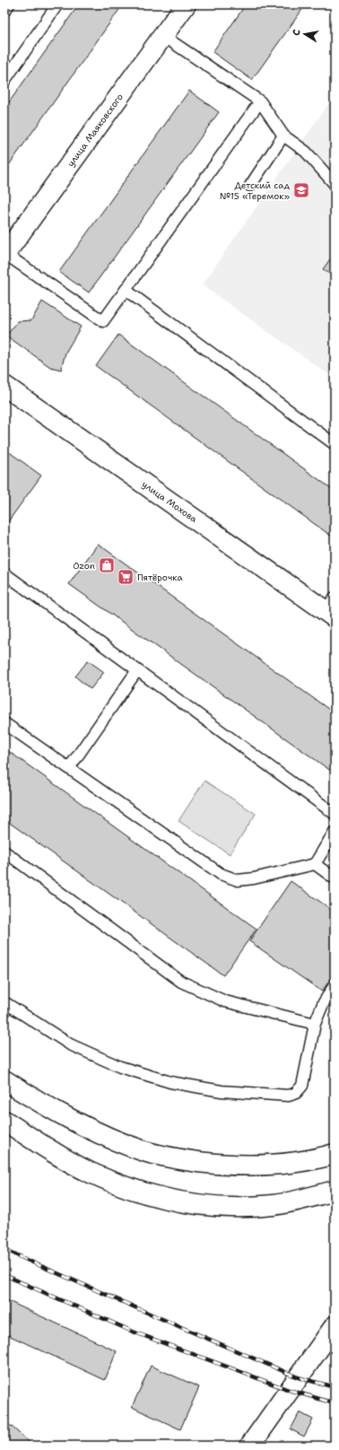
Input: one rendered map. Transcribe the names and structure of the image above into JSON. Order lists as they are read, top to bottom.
{
  "streets": {
    "street": ["улица Маяковского", "улица Мохова"]
  },
  "places": {
    "school or university": ["Детский сад №15 «Теремок»"],
    "shop": ["Ozon"],
    "supermarket": ["Пятёрочка"]
  },
  "north": "left"
}
